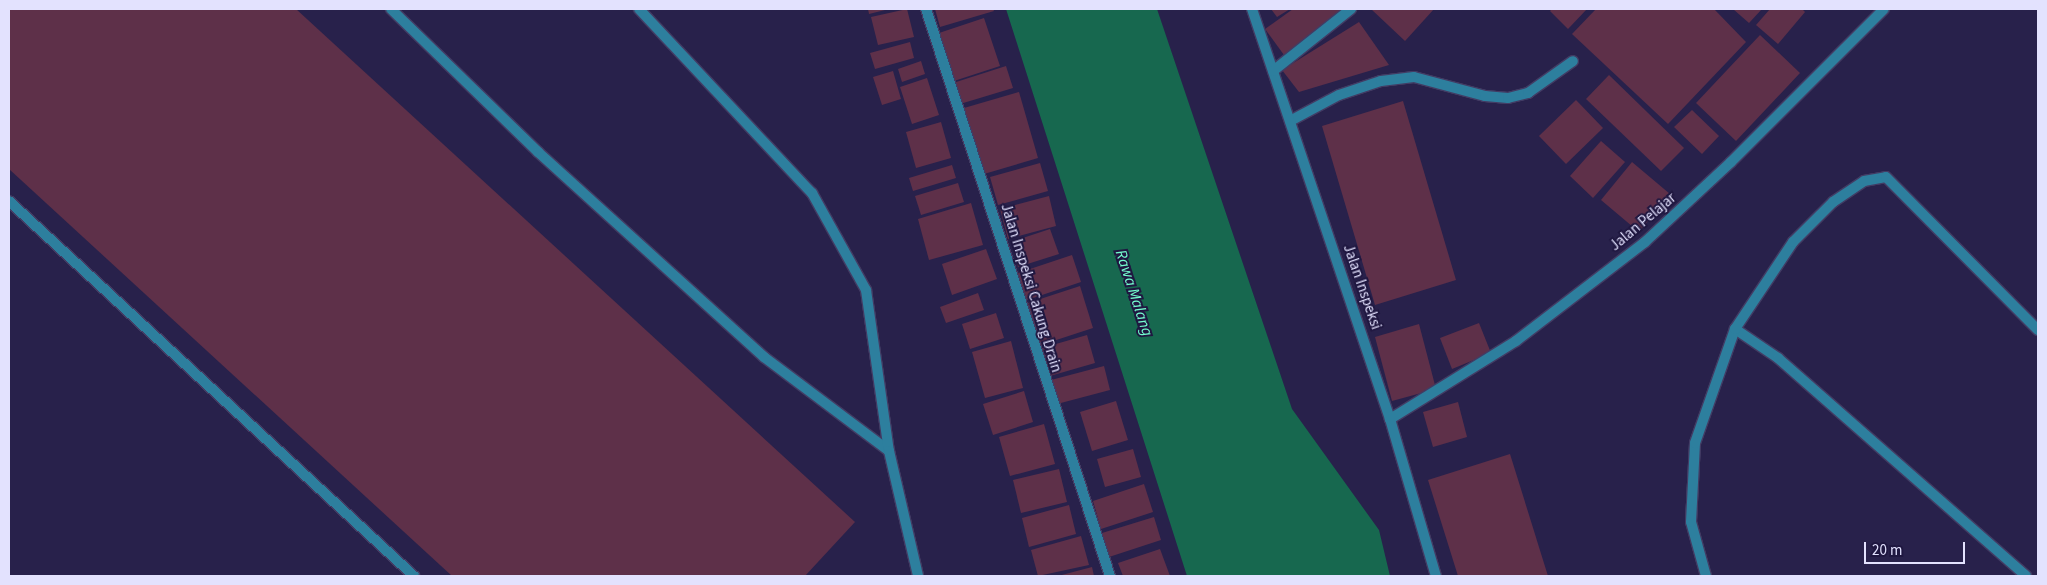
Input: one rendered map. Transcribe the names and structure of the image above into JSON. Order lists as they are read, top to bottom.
{
  "streets": {
    "street": ["Jalan Pelajar", "Jalan Inspeksi", "Jalan Inspeksi Cakung Drain"]
  },
  "crossings": [
    ["Jalan Pelajar", "Jalan Inspeksi"]
  ],
  "water": ["Rawa Malang"],
  "scale_bar": "20 m"
}
